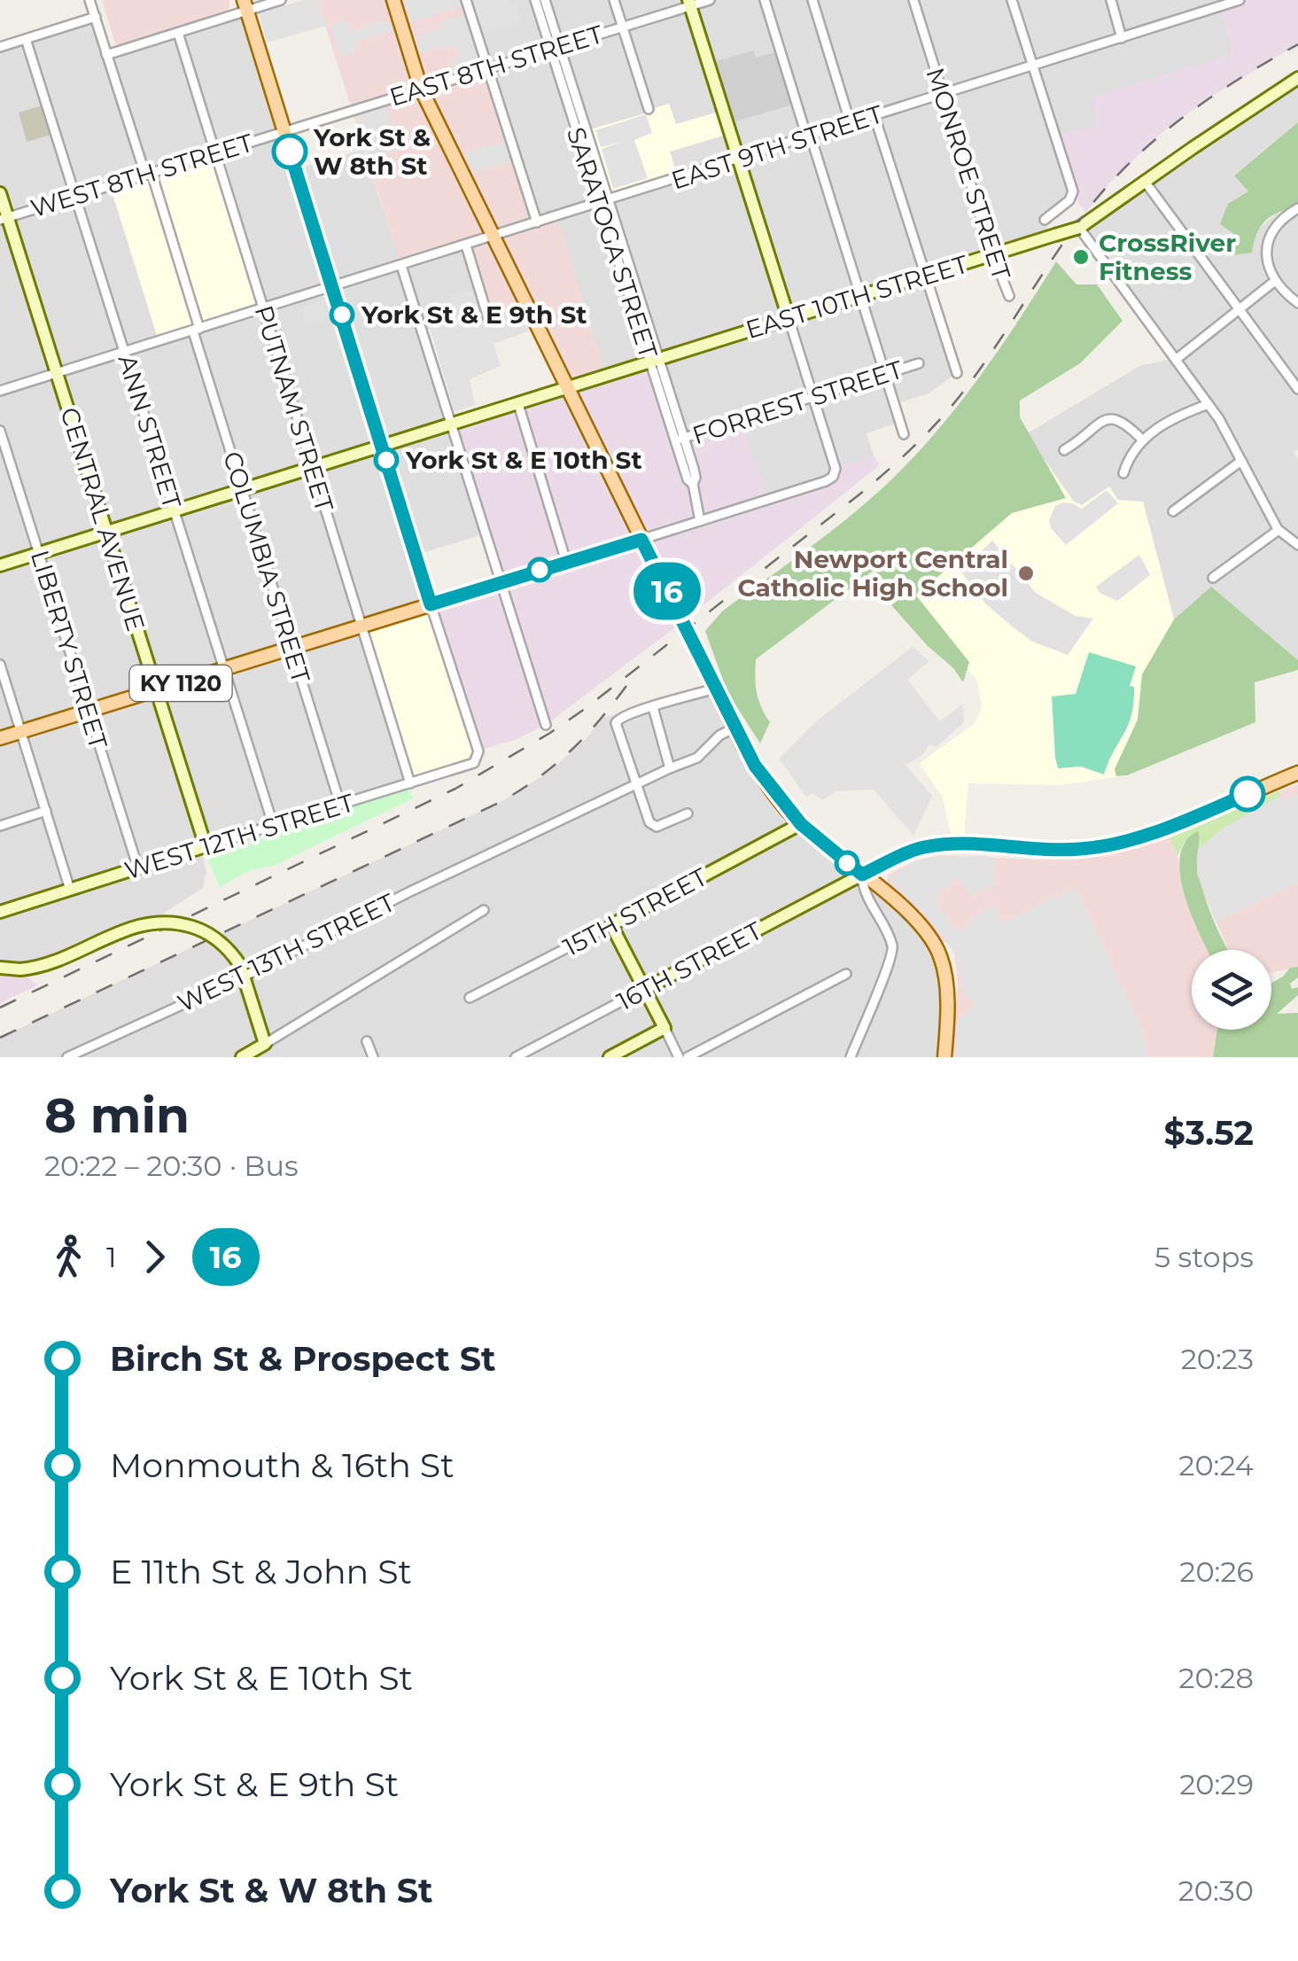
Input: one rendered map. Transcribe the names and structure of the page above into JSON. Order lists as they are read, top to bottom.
{
  "streets": {
    "main road": ["KY 1120"],
    "street": [
      "EAST 8TH STREET",
      "EAST 9TH STREET",
      "MONROE STREET",
      "WEST 8TH STREET",
      "SARATOGA STREET",
      "EAST 10TH STREET",
      "FORREST STREET",
      "PUTNAM STREET",
      "ANN STREET",
      "CENTRAL AVENUE",
      "COLUMBIA STREET",
      "LIBERTY STREET",
      "WEST 12TH STREET",
      "15TH STREET",
      "WEST 13TH STREET",
      "16TH STREET"
    ]
  },
  "crossings": [
    ["EAST 8TH STREET", "WEST 8TH STREET"],
    ["EAST 8TH STREET", "SARATOGA STREET"],
    ["EAST 9TH STREET", "MONROE STREET"],
    ["EAST 9TH STREET", "SARATOGA STREET"],
    ["EAST 9TH STREET", "PUTNAM STREET"],
    ["EAST 9TH STREET", "ANN STREET"],
    ["EAST 9TH STREET", "CENTRAL AVENUE"],
    ["EAST 9TH STREET", "COLUMBIA STREET"],
    ["MONROE STREET", "EAST 10TH STREET"],
    ["WEST 8TH STREET", "PUTNAM STREET"],
    ["WEST 8TH STREET", "ANN STREET"],
    ["WEST 8TH STREET", "CENTRAL AVENUE"],
    ["WEST 8TH STREET", "COLUMBIA STREET"],
    ["SARATOGA STREET", "EAST 10TH STREET"],
    ["SARATOGA STREET", "FORREST STREET"],
    ["EAST 10TH STREET", "PUTNAM STREET"],
    ["EAST 10TH STREET", "ANN STREET"],
    ["EAST 10TH STREET", "CENTRAL AVENUE"],
    ["EAST 10TH STREET", "COLUMBIA STREET"],
    ["EAST 10TH STREET", "LIBERTY STREET"],
    ["PUTNAM STREET", "KY 1120"],
    ["PUTNAM STREET", "WEST 12TH STREET"],
    ["ANN STREET", "KY 1120"],
    ["ANN STREET", "WEST 12TH STREET"],
    ["CENTRAL AVENUE", "KY 1120"],
    ["CENTRAL AVENUE", "WEST 12TH STREET"],
    ["COLUMBIA STREET", "KY 1120"],
    ["COLUMBIA STREET", "WEST 12TH STREET"],
    ["LIBERTY STREET", "KY 1120"],
    ["LIBERTY STREET", "WEST 12TH STREET"],
    ["KY 1120", "WEST 12TH STREET"]
  ],
  "places": [
    "York St & W 8th St",
    "CrossRiver Fitness",
    "York St & E 9th St",
    "York St & E 10th St",
    "Newport Central Catholic High School"
  ],
  "lines": ["bus line 16"],
  "page": {
    "on_map": "16",
    "heading": ["8 min", "20:22 – 20:30 · Bus", "$3.52"],
    "legs": ["1", "16", "5 stops"],
    "list": [
      {
        "name": "Birch St & Prospect St",
        "value": "20:23"
      },
      {
        "name": "Monmouth & 16th St",
        "value": "20:24"
      },
      {
        "name": "E 11th St & John St",
        "value": "20:26"
      },
      {
        "name": "York St & E 10th St",
        "value": "20:28"
      },
      {
        "name": "York St & E 9th St",
        "value": "20:29"
      },
      {
        "name": "York St & W 8th St",
        "value": "20:30"
      }
    ]
  }
}
